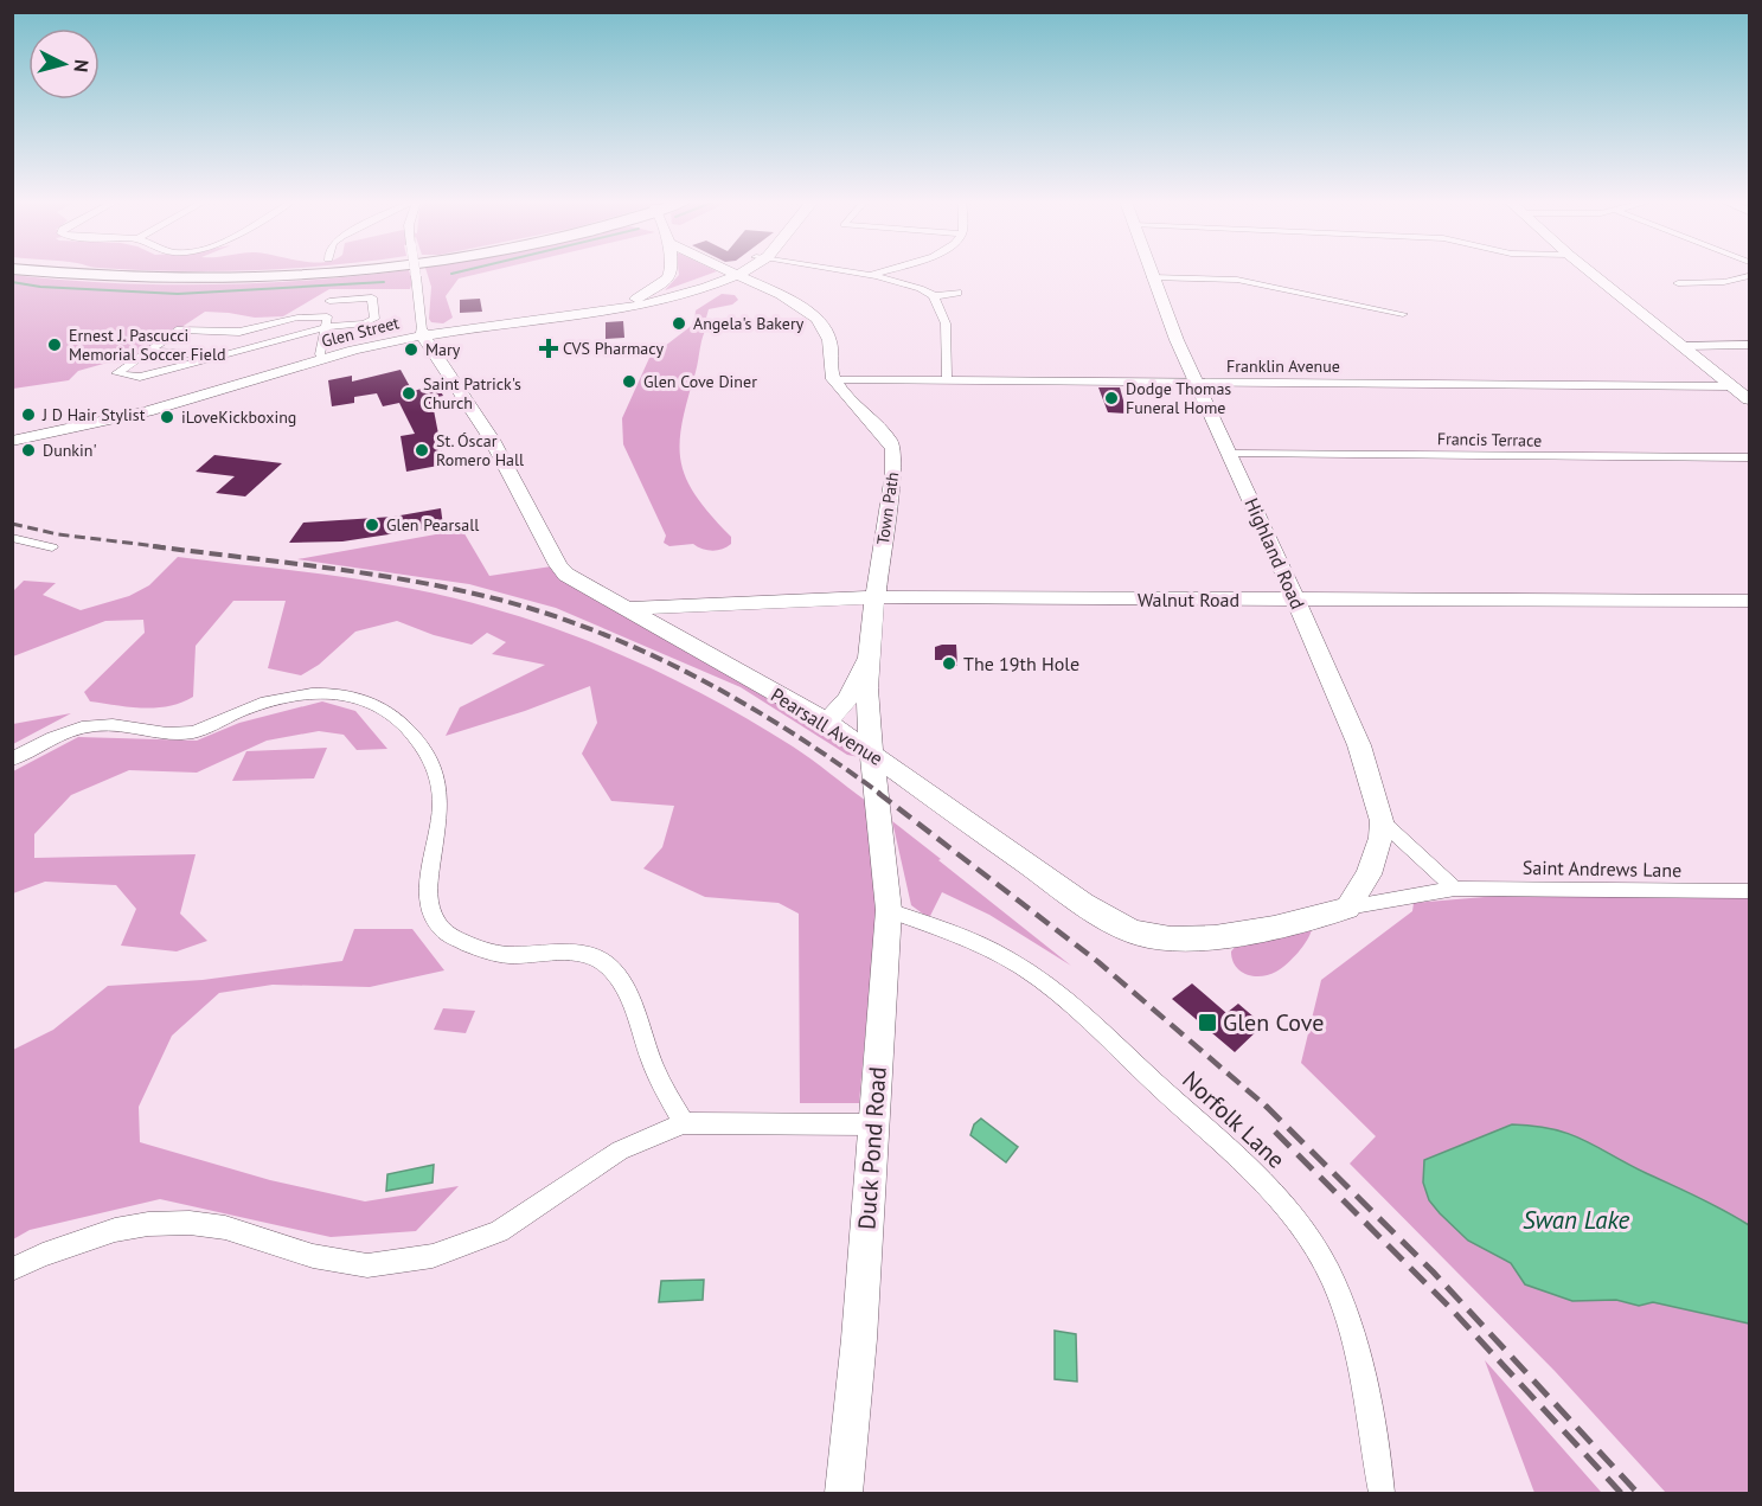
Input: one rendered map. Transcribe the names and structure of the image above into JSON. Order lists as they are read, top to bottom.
{
  "streets": {
    "street": [
      "Glen Street",
      "Franklin Avenue",
      "Francis Terrace",
      "Town Path",
      "Highland Road",
      "Walnut Road",
      "Pearsall Avenue",
      "Saint Andrews Lane",
      "Norfolk Lane",
      "Duck Pond Road"
    ]
  },
  "crossings": [
    ["Glen Street", "Pearsall Avenue"],
    ["Franklin Avenue", "Town Path"],
    ["Franklin Avenue", "Highland Road"],
    ["Francis Terrace", "Highland Road"],
    ["Town Path", "Walnut Road"],
    ["Town Path", "Pearsall Avenue"],
    ["Town Path", "Duck Pond Road"],
    ["Highland Road", "Walnut Road"],
    ["Highland Road", "Pearsall Avenue"],
    ["Highland Road", "Saint Andrews Lane"],
    ["Walnut Road", "Pearsall Avenue"],
    ["Pearsall Avenue", "Saint Andrews Lane"],
    ["Norfolk Lane", "Duck Pond Road"]
  ],
  "water": ["Swan Lake"],
  "places": {
    "other": [
      "Angela's Bakery",
      "Ernest J. Pascucci Memorial Soccer Field",
      "Mary",
      "Glen Cove Diner",
      "Saint Patrick's Church",
      "Dodge Thomas Funeral Home",
      "J D Hair Stylist",
      "iLoveKickboxing",
      "Dunkin'",
      "St. Óscar Romero Hall",
      "Glen Pearsall",
      "The 19th Hole"
    ],
    "health": ["CVS Pharmacy"],
    "transit": ["Glen Cove"]
  },
  "north": "right"
}
